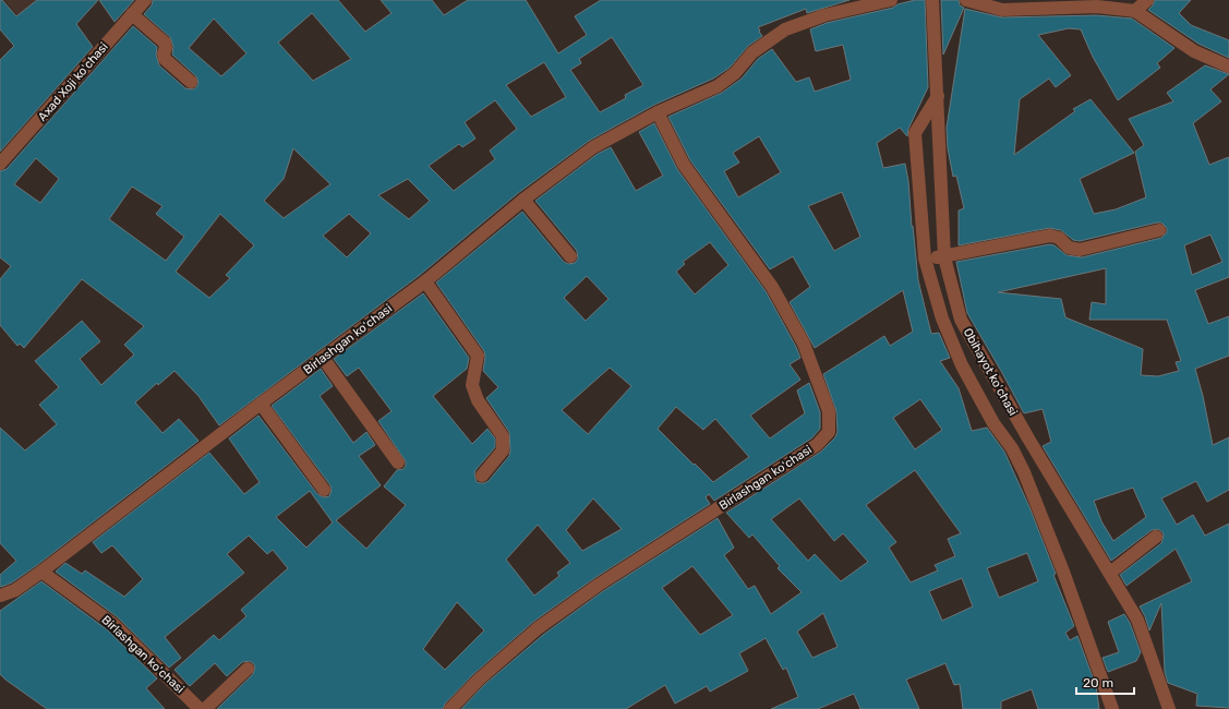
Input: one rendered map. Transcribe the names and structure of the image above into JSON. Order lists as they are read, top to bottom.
{
  "streets": {
    "street": ["Axad Xoji koʻchasi", "Birlashgan koʻchasi", "Obihayot koʻchasi"]
  },
  "scale_bar": "20 m"
}
